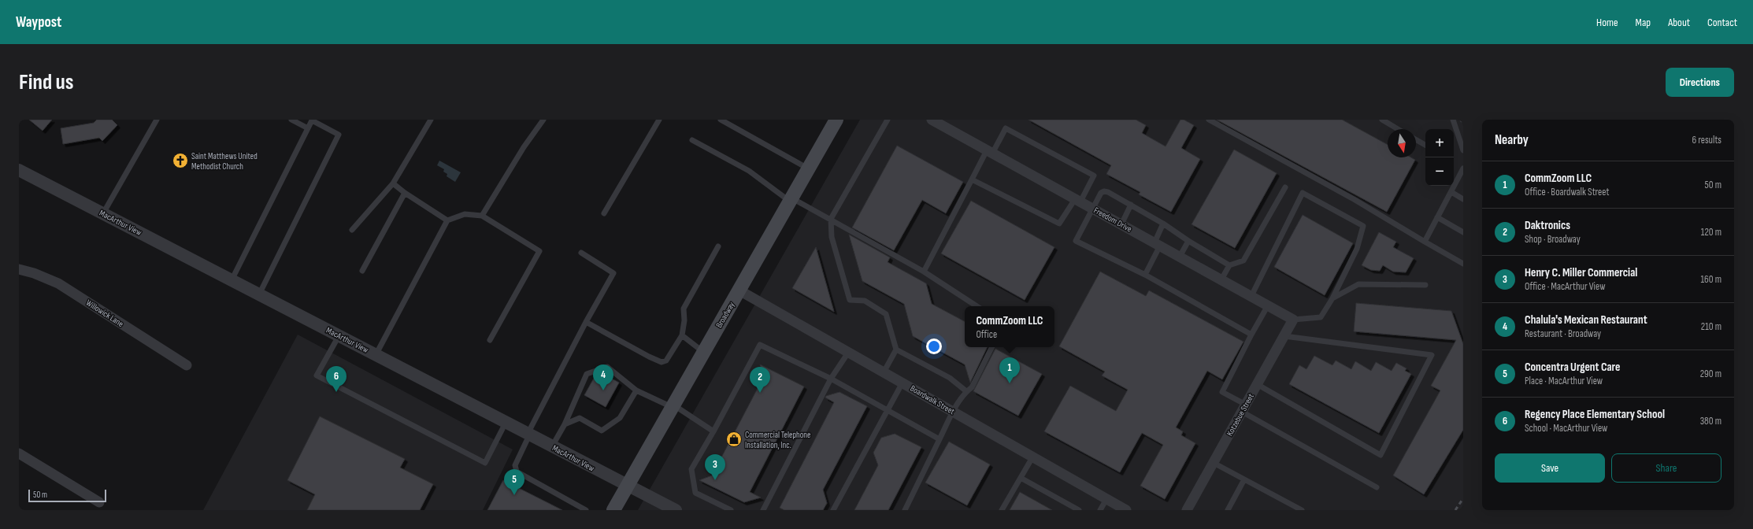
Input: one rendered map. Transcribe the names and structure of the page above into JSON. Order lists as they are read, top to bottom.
{
  "streets": {
    "main road": ["Broadway"],
    "street": [
      "Freedom Drive",
      "MacArthur View",
      "Willowick Lane",
      "Boardwalk Street",
      "Kotzebue Street"
    ]
  },
  "crossings": [
    ["Freedom Drive", "Kotzebue Street"],
    ["MacArthur View", "Broadway"],
    ["Broadway", "Boardwalk Street"]
  ],
  "places": {
    "church": ["Saint Matthews United Methodist Church"],
    "shop": ["Commercial Telephone Installation, Inc."]
  },
  "scale_bar": "50 m",
  "north": "bottom",
  "page": {
    "header": "Waypost",
    "nav": [
      "Home",
      "Map",
      "About",
      "Contact"
    ],
    "buttons": [
      "Directions",
      ["Save", "Share"]
    ],
    "title": "Find us",
    "heading": ["Nearby", "6 results"],
    "map_buttons": ["+", "−"],
    "list": [
      {
        "mark": "1",
        "name": "CommZoom LLC",
        "note": "Office · Boardwalk Street",
        "value": "50 m"
      },
      {
        "mark": "2",
        "name": "Daktronics",
        "note": "Shop · Broadway",
        "value": "120 m"
      },
      {
        "mark": "3",
        "name": "Henry C. Miller Commercial",
        "note": "Office · MacArthur View",
        "value": "160 m"
      },
      {
        "mark": "4",
        "name": "Chalula's Mexican Restaurant",
        "note": "Restaurant · Broadway",
        "value": "210 m"
      },
      {
        "mark": "5",
        "name": "Concentra Urgent Care",
        "note": "Place · MacArthur View",
        "value": "290 m"
      },
      {
        "mark": "6",
        "name": "Regency Place Elementary School",
        "note": "School · MacArthur View",
        "value": "380 m"
      }
    ],
    "popup": ["CommZoom LLC", "Office"],
    "pins": [
      "1",
      "4",
      "6",
      "2",
      "3",
      "5"
    ],
    "scale": "50 m"
  }
}
